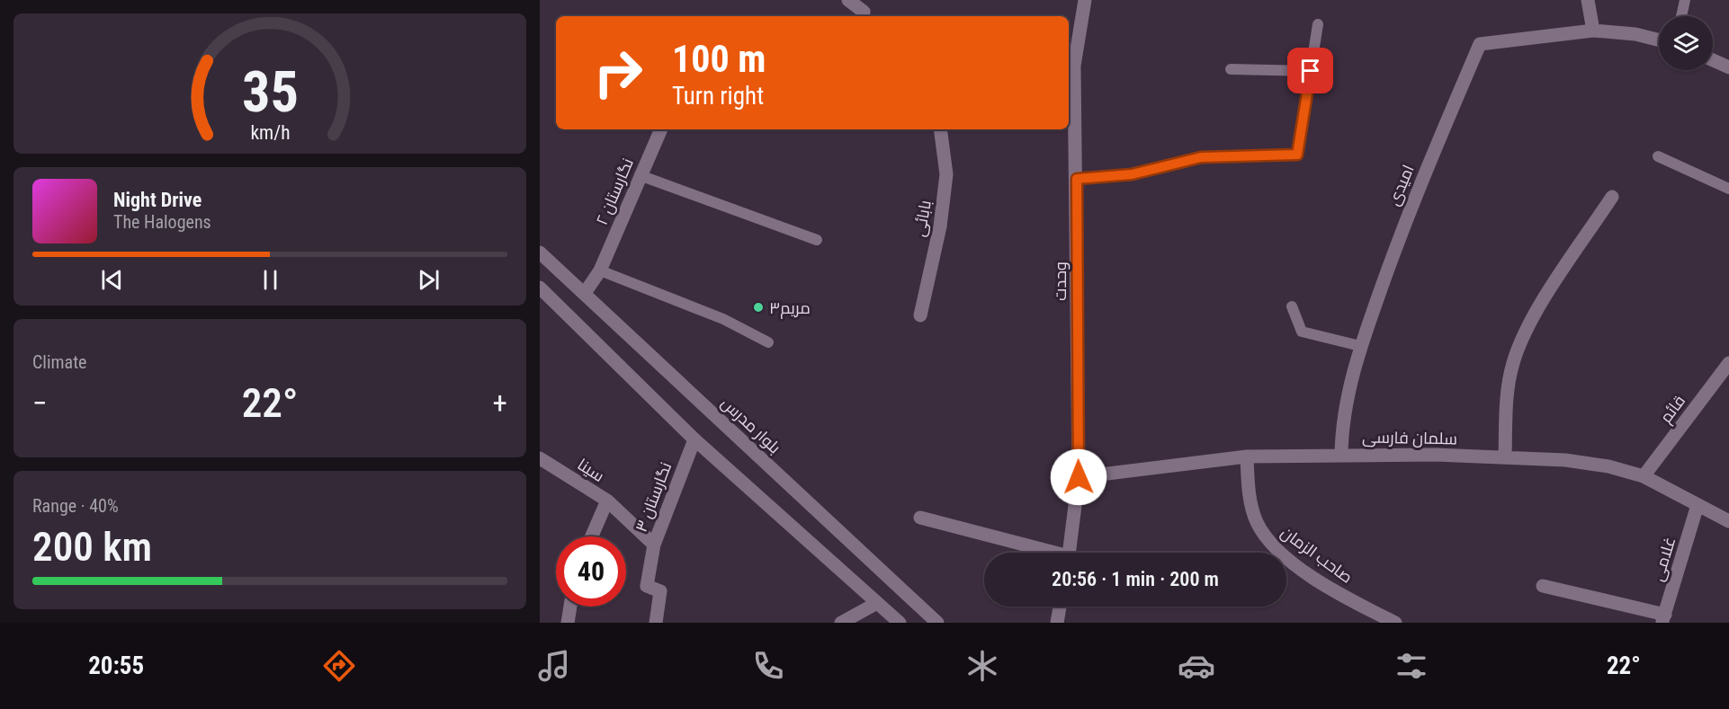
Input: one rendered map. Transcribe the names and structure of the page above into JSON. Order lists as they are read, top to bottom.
{
  "streets": {
    "street": [
      "امیدی",
      "نگارستان ۲",
      "بابائی",
      "وحدت",
      "قائم",
      "بلوار مدرس",
      "سلمان فارسی",
      "سینا",
      "نگارستان ۳",
      "صاحب الزمان",
      "غلامی"
    ]
  },
  "crossings": [
    ["امیدی", "سلمان فارسی"],
    ["نگارستان ۲", "بلوار مدرس"],
    ["وحدت", "سلمان فارسی"],
    ["قائم", "سلمان فارسی"],
    ["سلمان فارسی", "صاحب الزمان"],
    ["سلمان فارسی", "غلامی"]
  ],
  "places": ["مریم۳"],
  "page": {
    "turn": ["100 m", "Turn right"],
    "song": ["Night Drive", "The Halogens"],
    "tile": [
      "Climate",
      ["Range · 40%", "200 km"]
    ],
    "heat": ["−", "22°", "+"],
    "limit": "40",
    "trip": "20:56 · 1 min · 200 m",
    "tabs": ["20:55", "22°"],
    "gauge": ["35", "km/h"]
  }
}
